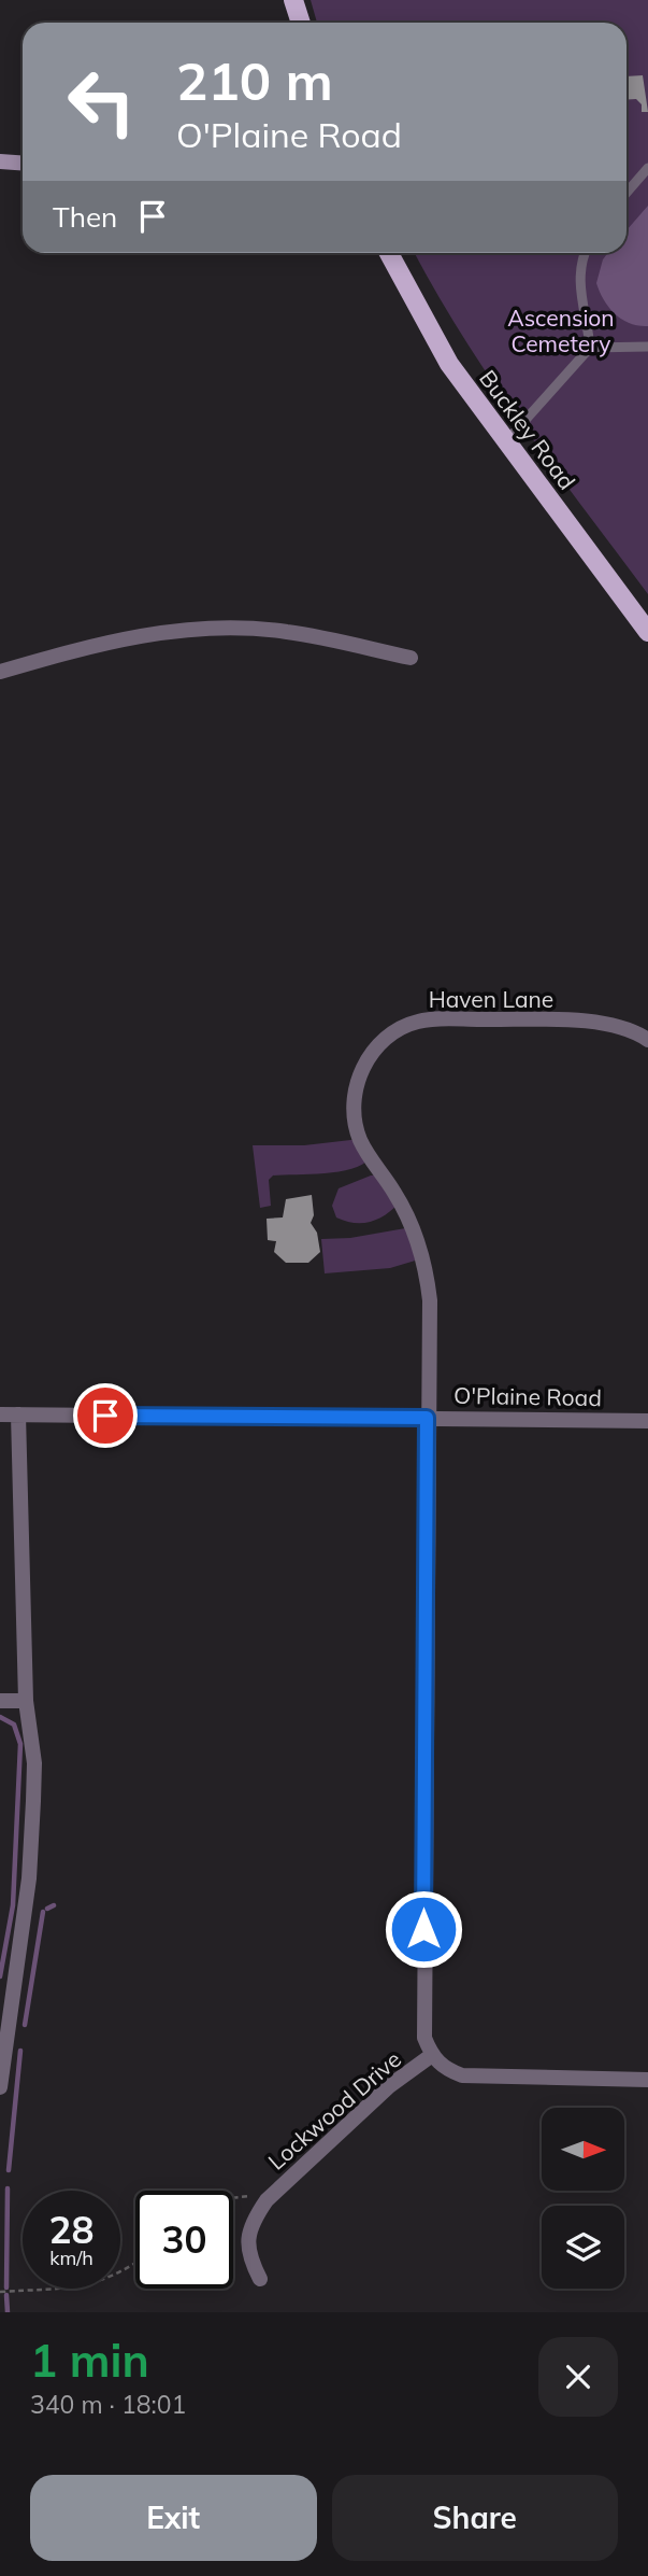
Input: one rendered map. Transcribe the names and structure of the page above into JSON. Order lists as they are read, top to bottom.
{
  "streets": {
    "main road": ["Buckley Road"],
    "street": ["Haven Lane", "O'Plaine Road", "Lockwood Drive"]
  },
  "crossings": [
    ["Haven Lane", "O'Plaine Road"],
    ["Haven Lane", "Lockwood Drive"]
  ],
  "parks": ["Ascension Cemetery"],
  "north": "right",
  "page": {
    "turn": ["210 m", "O'Plaine Road"],
    "then": "Then",
    "speed": "28 km/h",
    "limit": "30",
    "heading": ["1 min", "340 m · 18:01"],
    "buttons": ["Exit", "Share"]
  }
}
